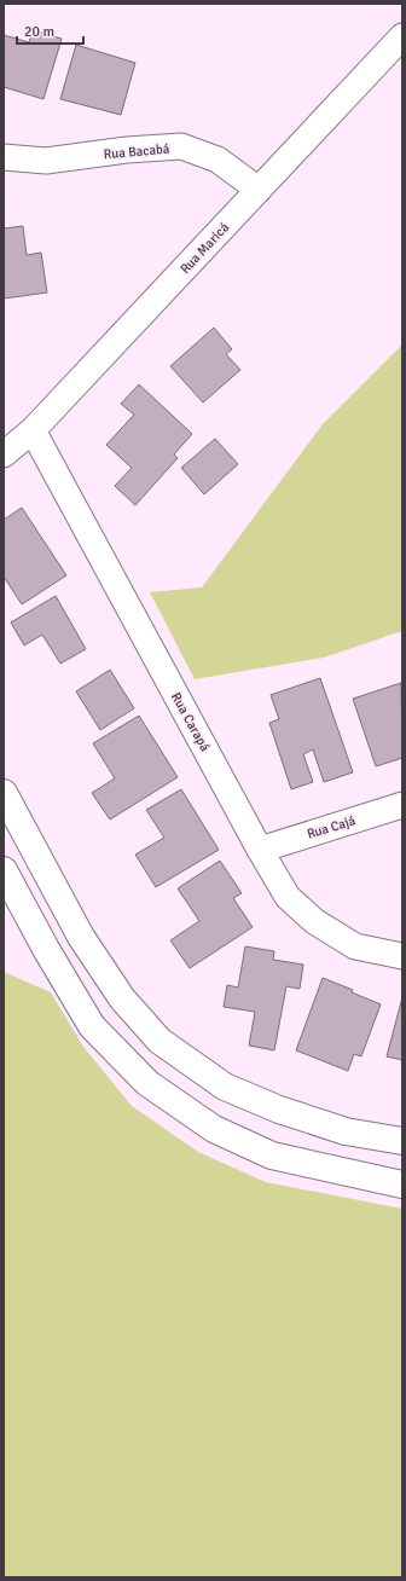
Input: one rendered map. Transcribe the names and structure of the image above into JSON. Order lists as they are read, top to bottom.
{
  "streets": {
    "street": [
      "Rua Bacabá",
      "Rua Maricá",
      "Rua Carapá",
      "Rua Cajá"
    ]
  },
  "crossings": [
    ["Rua Bacabá", "Rua Maricá"],
    ["Rua Maricá", "Rua Carapá"],
    ["Rua Carapá", "Rua Cajá"]
  ],
  "scale_bar": "20 m"
}
